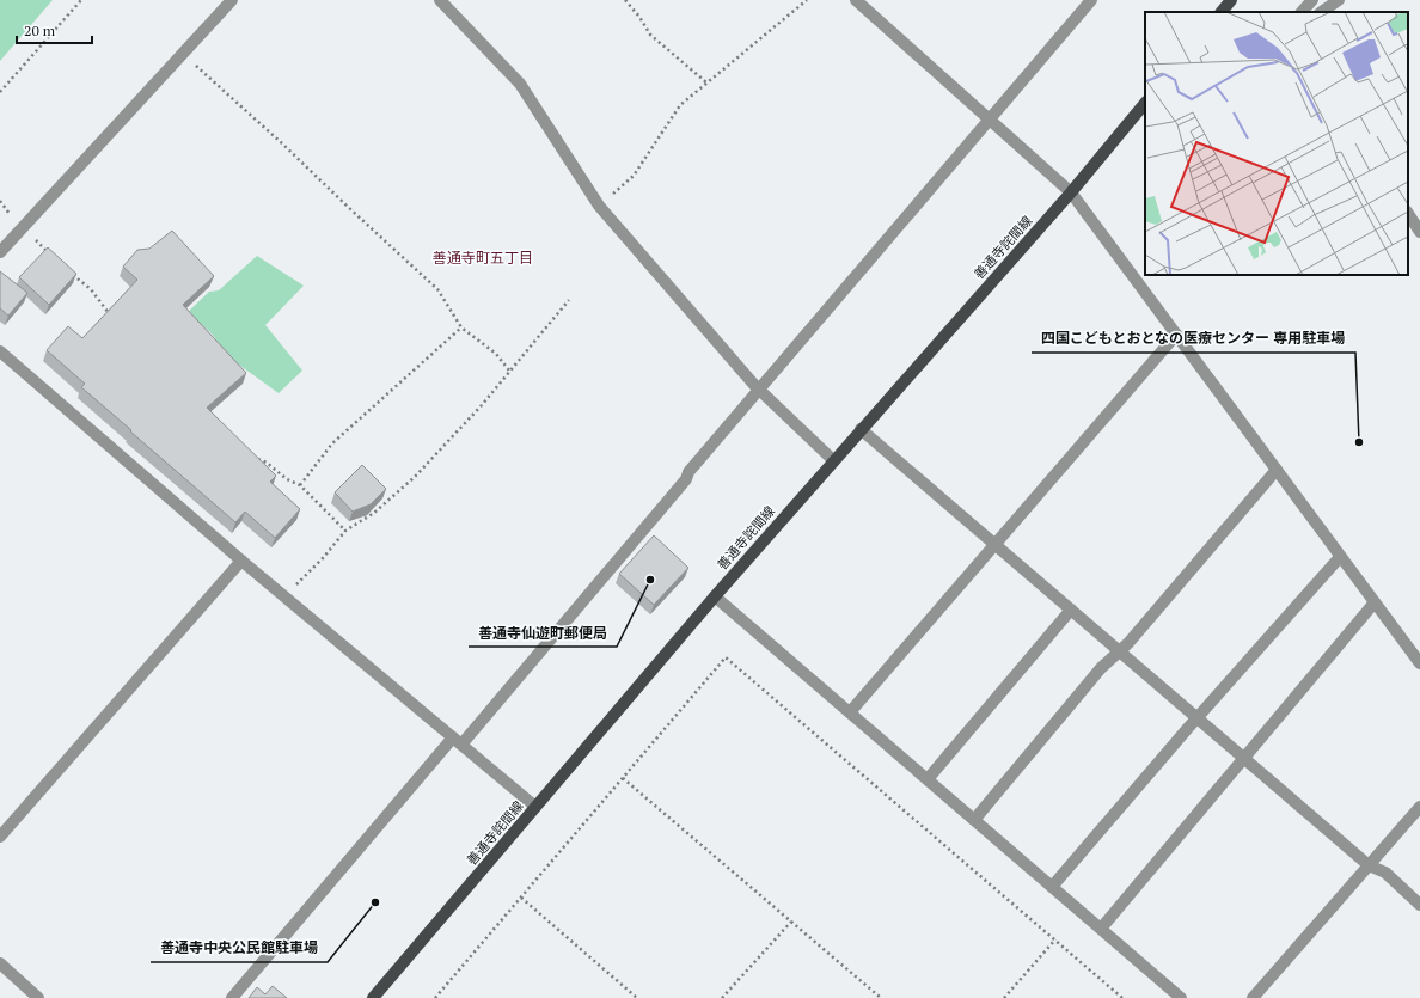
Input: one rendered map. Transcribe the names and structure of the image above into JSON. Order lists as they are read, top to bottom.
{
  "streets": {
    "main road": ["善通寺詫間線"]
  },
  "districts": ["善通寺町五丁目"],
  "places": ["四国こどもとおとなの医療センター 専用駐車場", "善通寺仙遊町郵便局", "善通寺中央公民館駐車場"],
  "scale_bar": "20 m"
}
